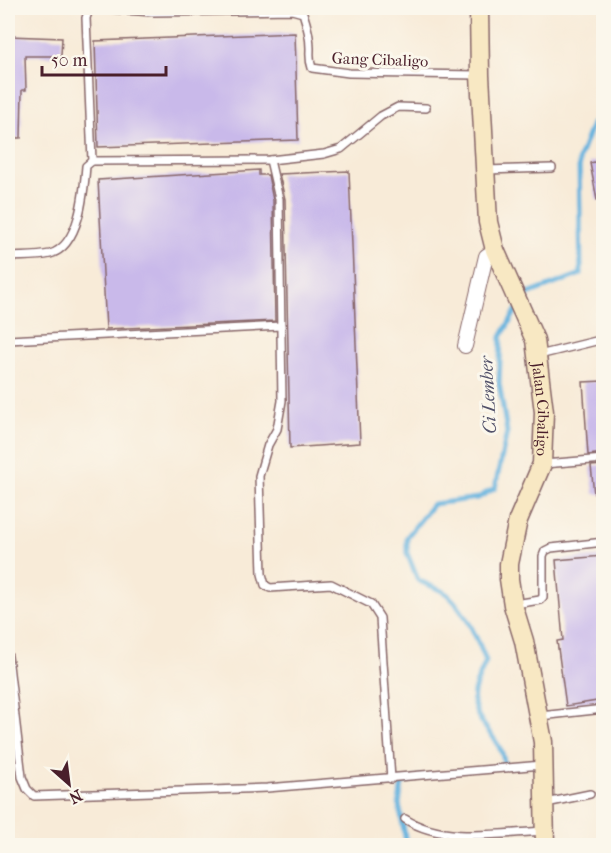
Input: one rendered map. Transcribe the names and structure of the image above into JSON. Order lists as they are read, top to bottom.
{
  "streets": {
    "main road": ["Jalan Cibaligo"],
    "lane": ["Gang Cibaligo"]
  },
  "crossings": [
    ["Gang Cibaligo", "Jalan Cibaligo"]
  ],
  "water": ["Ci Lember"],
  "scale_bar": "50 m",
  "north": "bottom right"
}
